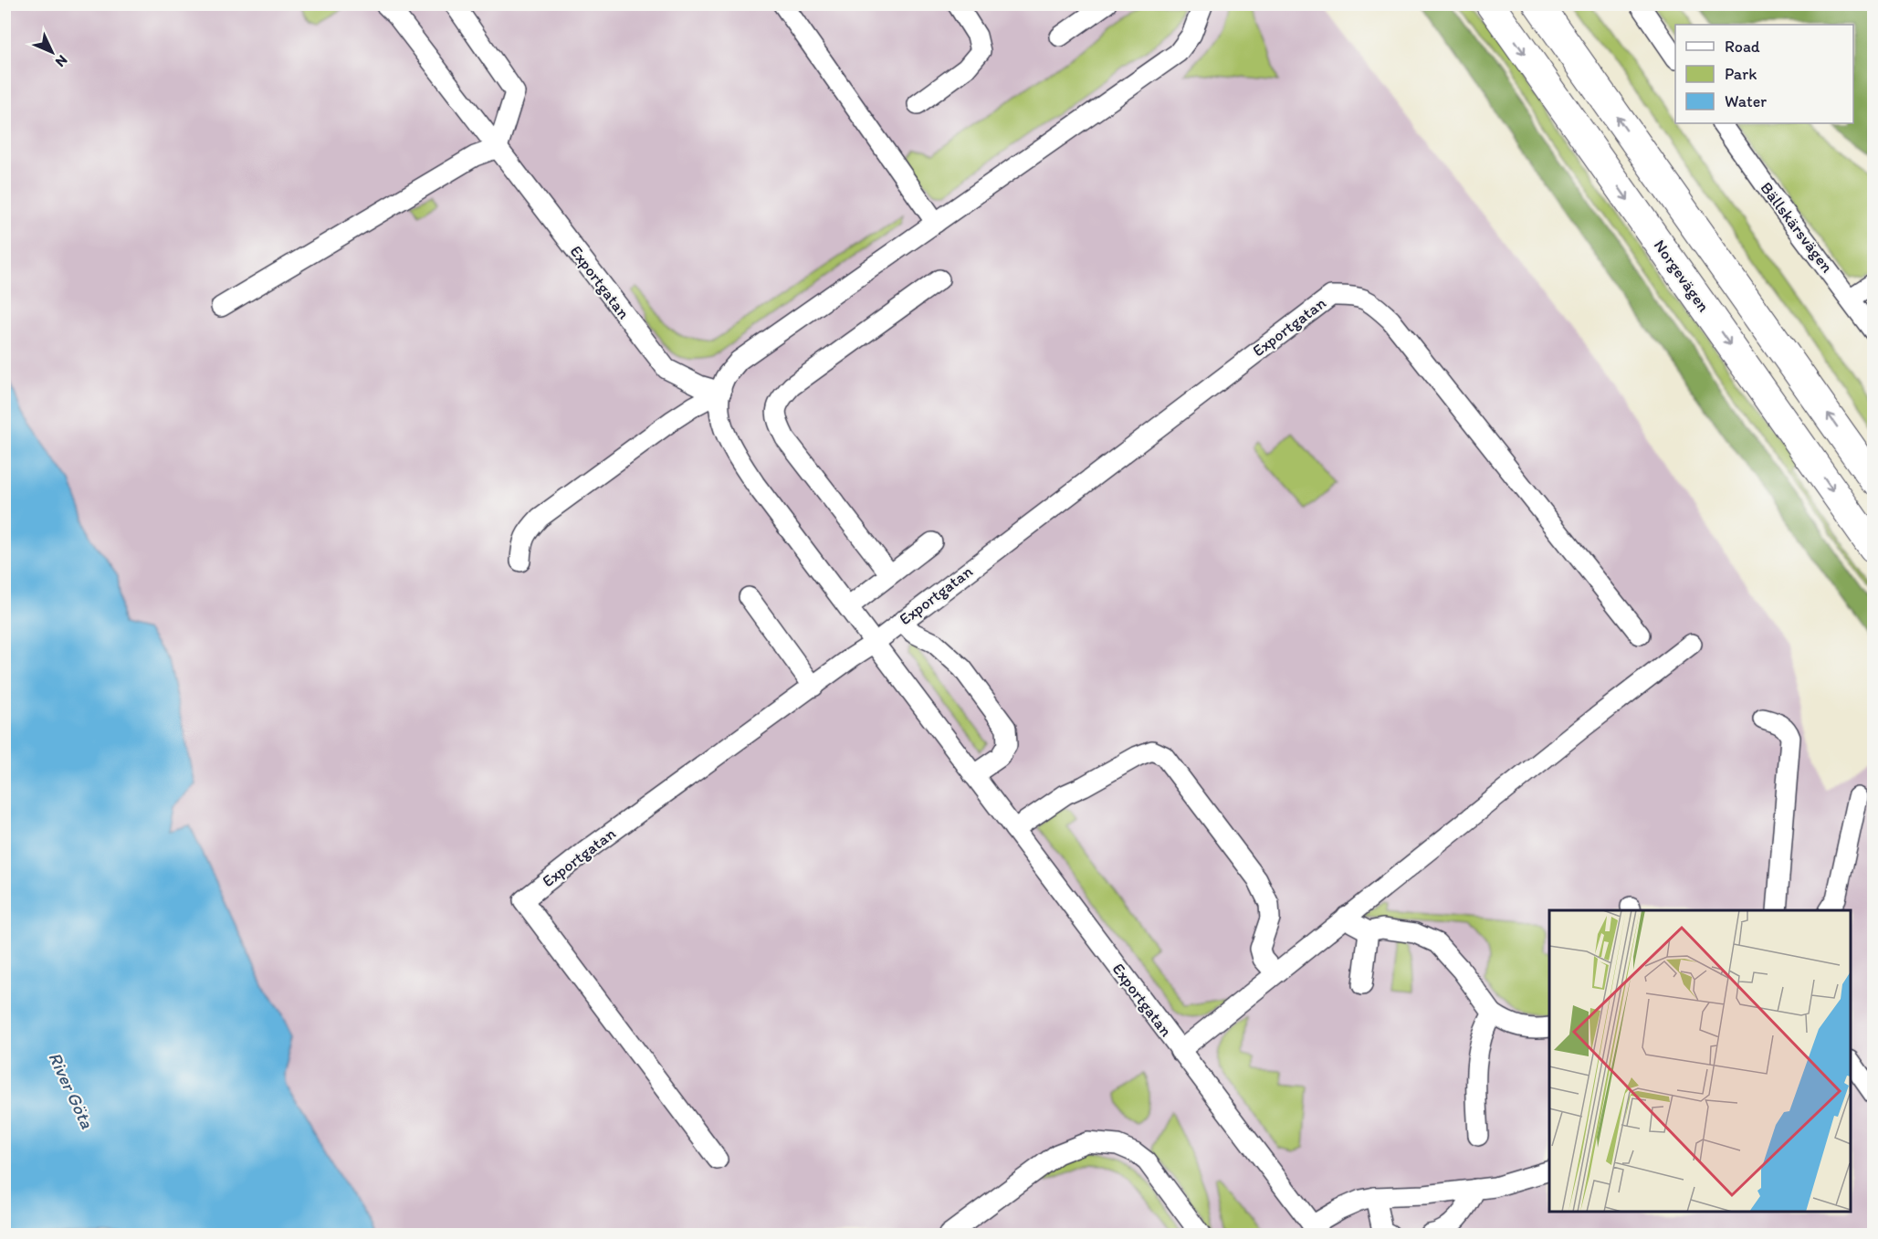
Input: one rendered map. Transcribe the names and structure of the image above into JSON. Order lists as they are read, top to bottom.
{
  "streets": {
    "highway": ["Norgevägen"],
    "street": ["Bällskärsvägen", "Exportgatan"]
  },
  "water": ["River Göta"],
  "legend": ["Road", "Park", "Water"],
  "north": "bottom right"
}
